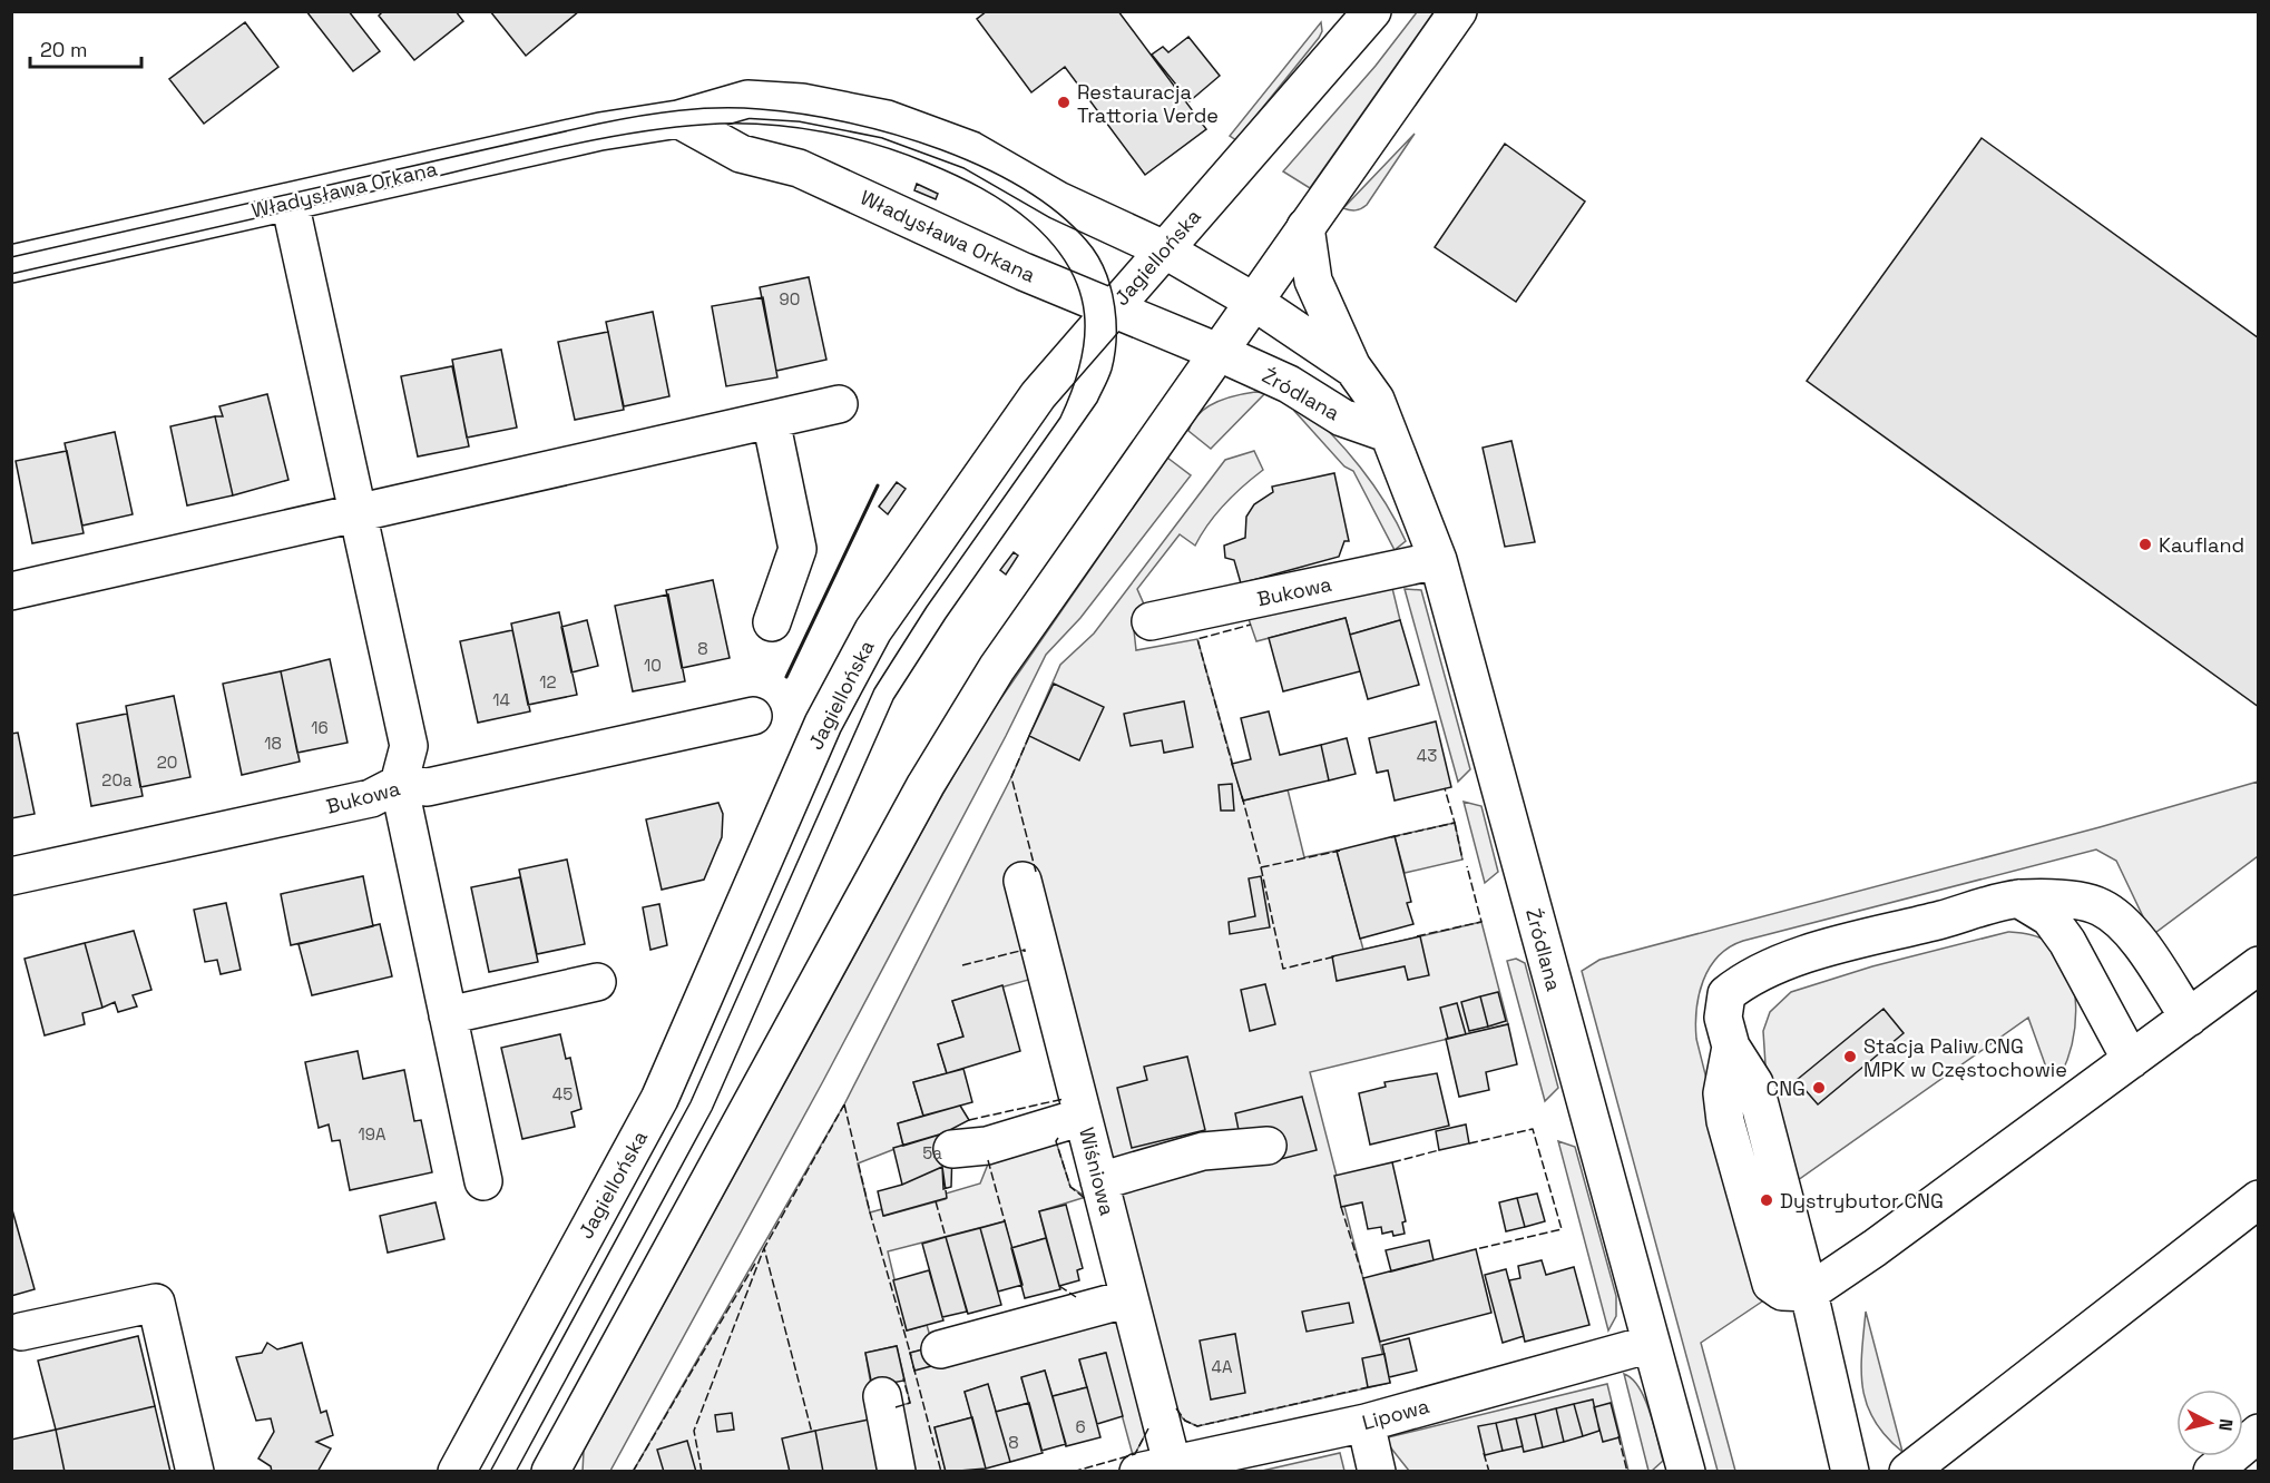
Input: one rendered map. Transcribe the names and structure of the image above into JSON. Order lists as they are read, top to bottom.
{
  "streets": {
    "street": [
      "Władysława Orkana",
      "Jagiellońska",
      "Źródlana",
      "Bukowa",
      "Wiśniowa",
      "Lipowa"
    ]
  },
  "crossings": [
    ["Władysława Orkana", "Jagiellońska"],
    ["Władysława Orkana", "Źródlana"],
    ["Źródlana", "Bukowa"],
    ["Źródlana", "Lipowa"],
    ["Wiśniowa", "Lipowa"]
  ],
  "places": [
    "Restauracja Trattoria Verde",
    "Kaufland",
    "Stacja Paliw CNG MPK w Częstochowie",
    "CNG",
    "Dystrybutor CNG"
  ],
  "house_numbers": [
    "90",
    "8",
    "10",
    "12",
    "14",
    "16",
    "18",
    "43",
    "20",
    "20a",
    "45",
    "19A",
    "5a",
    "4A",
    "6",
    "8"
  ],
  "scale_bar": "20 m",
  "north": "right"
}
